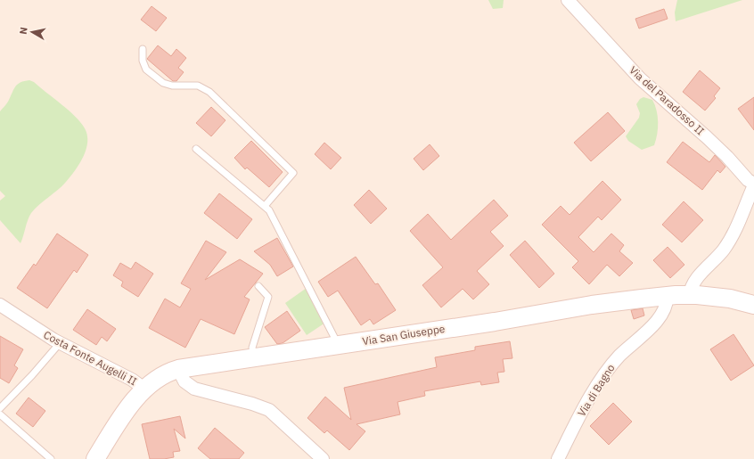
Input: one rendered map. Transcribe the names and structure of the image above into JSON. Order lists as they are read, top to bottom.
{
  "streets": {
    "main road": ["Via San Giuseppe"],
    "street": ["Via del Paradosso II", "Costa Fonte Augelli II", "Via di Bagno"]
  },
  "crossings": [
    ["Via San Giuseppe", "Costa Fonte Augelli II"],
    ["Via San Giuseppe", "Via di Bagno"]
  ],
  "north": "left"
}
